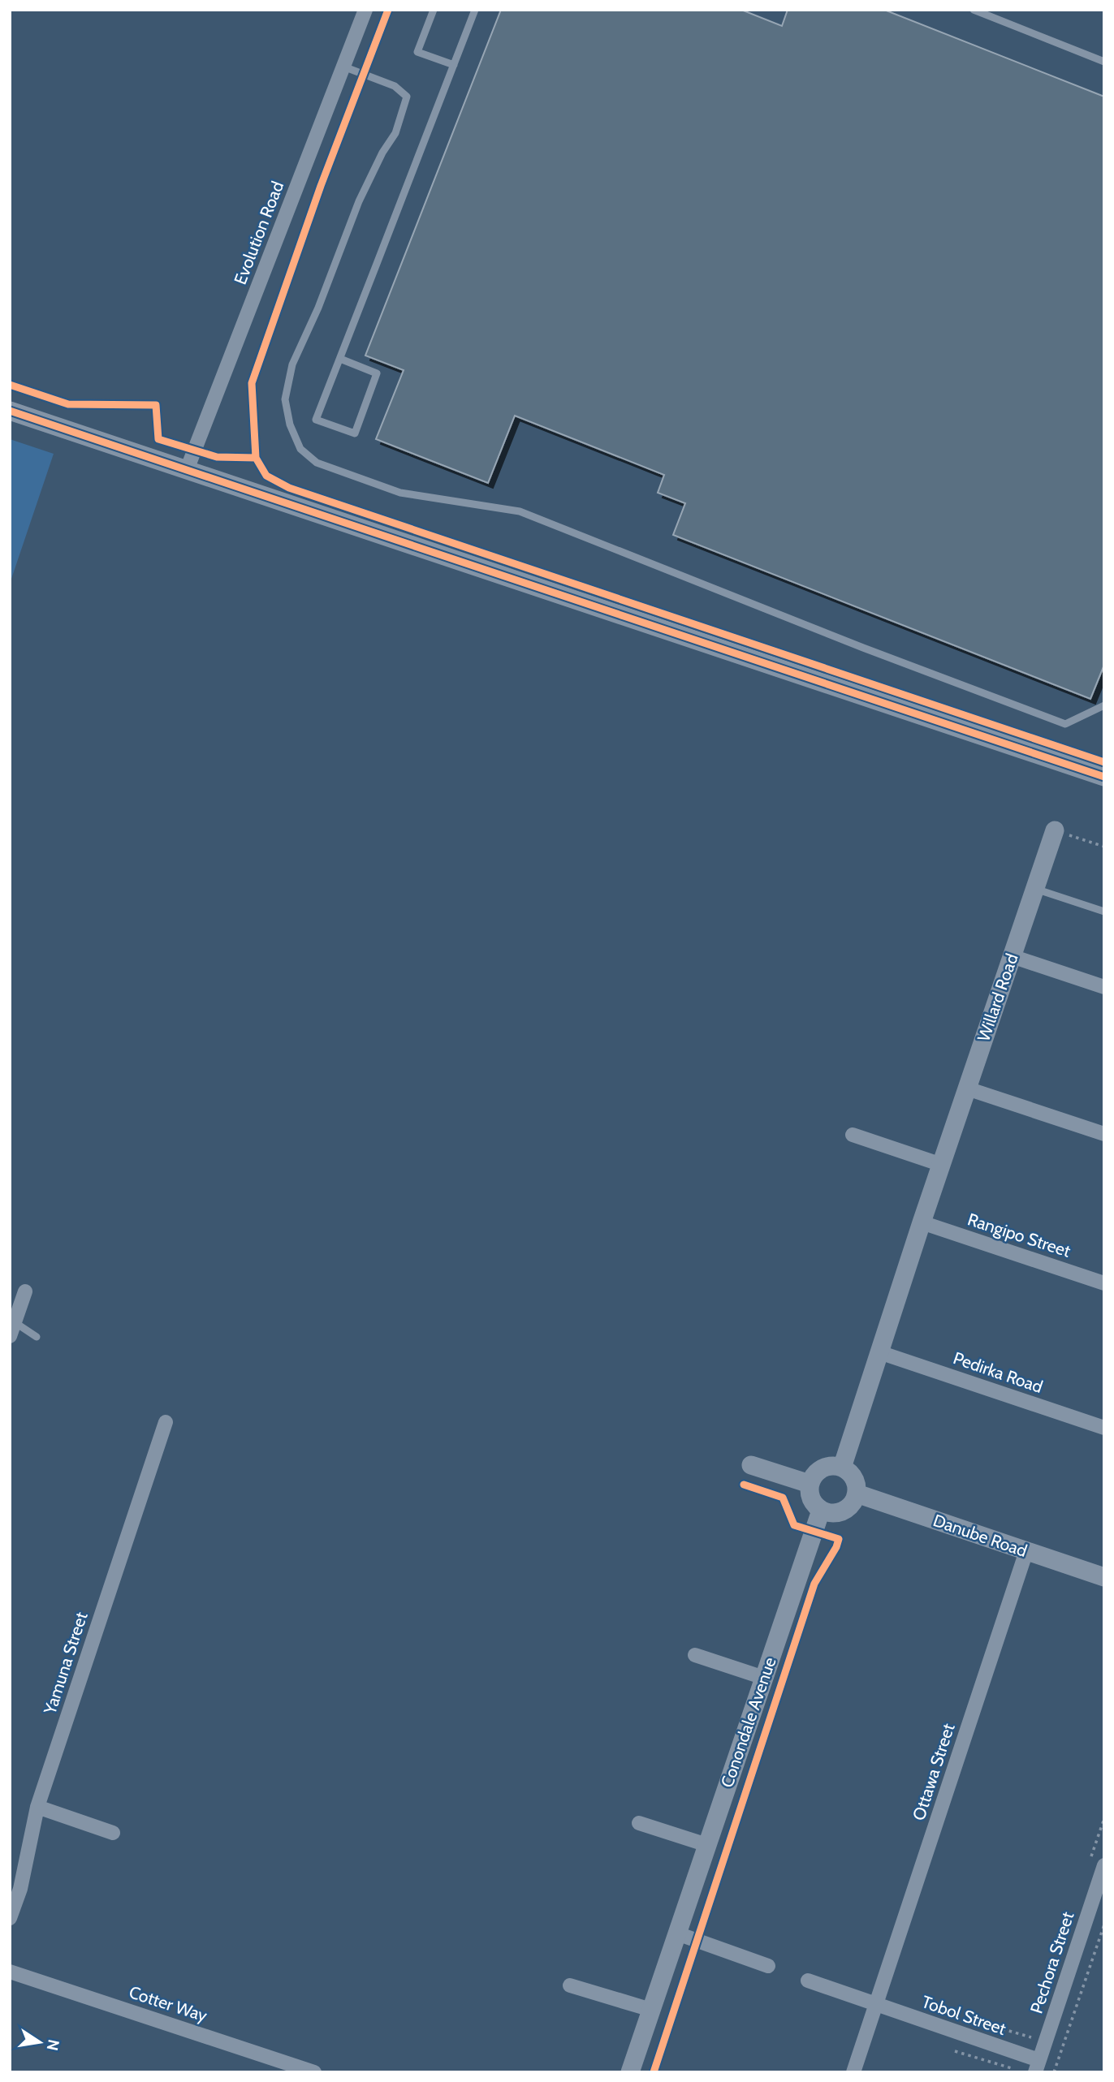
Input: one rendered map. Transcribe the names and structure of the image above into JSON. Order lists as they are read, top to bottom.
{
  "streets": {
    "street": [
      "Evolution Road",
      "Willard Road",
      "Rangipo Street",
      "Pedirka Road",
      "Danube Road",
      "Yamuna Street",
      "Conondale Avenue",
      "Ottawa Street",
      "Pechora Street",
      "Cotter Way",
      "Tobol Street"
    ]
  },
  "crossings": [
    ["Willard Road", "Rangipo Street"],
    ["Willard Road", "Pedirka Road"],
    ["Willard Road", "Danube Road"],
    ["Willard Road", "Conondale Avenue"],
    ["Danube Road", "Conondale Avenue"],
    ["Danube Road", "Ottawa Street"],
    ["Ottawa Street", "Tobol Street"],
    ["Pechora Street", "Tobol Street"]
  ],
  "north": "right"
}
